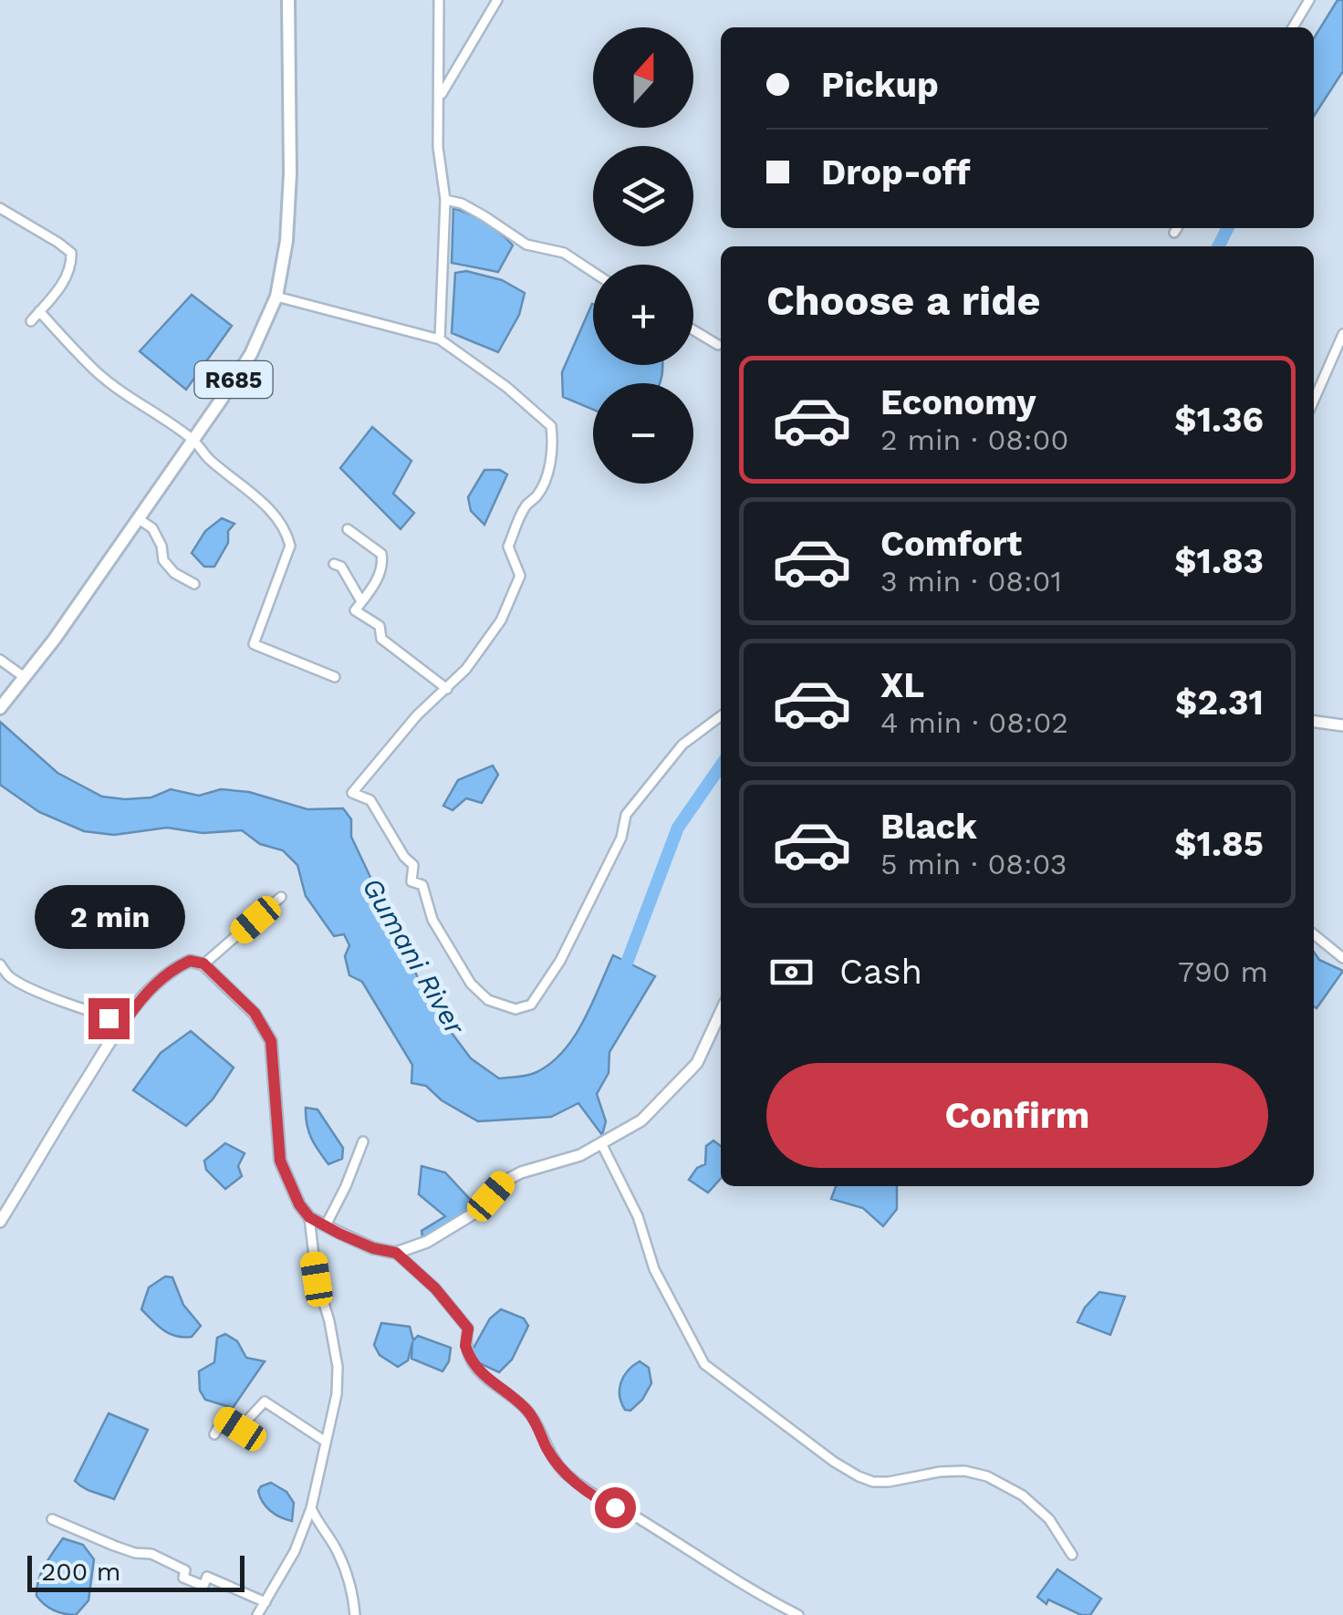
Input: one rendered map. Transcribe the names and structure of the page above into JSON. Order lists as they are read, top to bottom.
{
  "streets": {
    "main road": ["R685"]
  },
  "water": ["Gumani River"],
  "scale_bar": "200 m",
  "north": "top",
  "page": {
    "map_buttons": ["+", "−"],
    "banner": ["Pickup", "Drop-off"],
    "heading": "Choose a ride",
    "list": [
      {
        "name": "Economy",
        "note": "2 min · 08:00",
        "value": "$1.36"
      },
      {
        "name": "Comfort",
        "note": "3 min · 08:01",
        "value": "$1.83"
      },
      {
        "name": "XL",
        "note": "4 min · 08:02",
        "value": "$2.31"
      },
      {
        "name": "Black",
        "note": "5 min · 08:03",
        "value": "$1.85"
      }
    ],
    "bubble": "2 min",
    "pay": ["Cash", "790 m"],
    "buttons": "Confirm",
    "scale": "200 m"
  }
}
